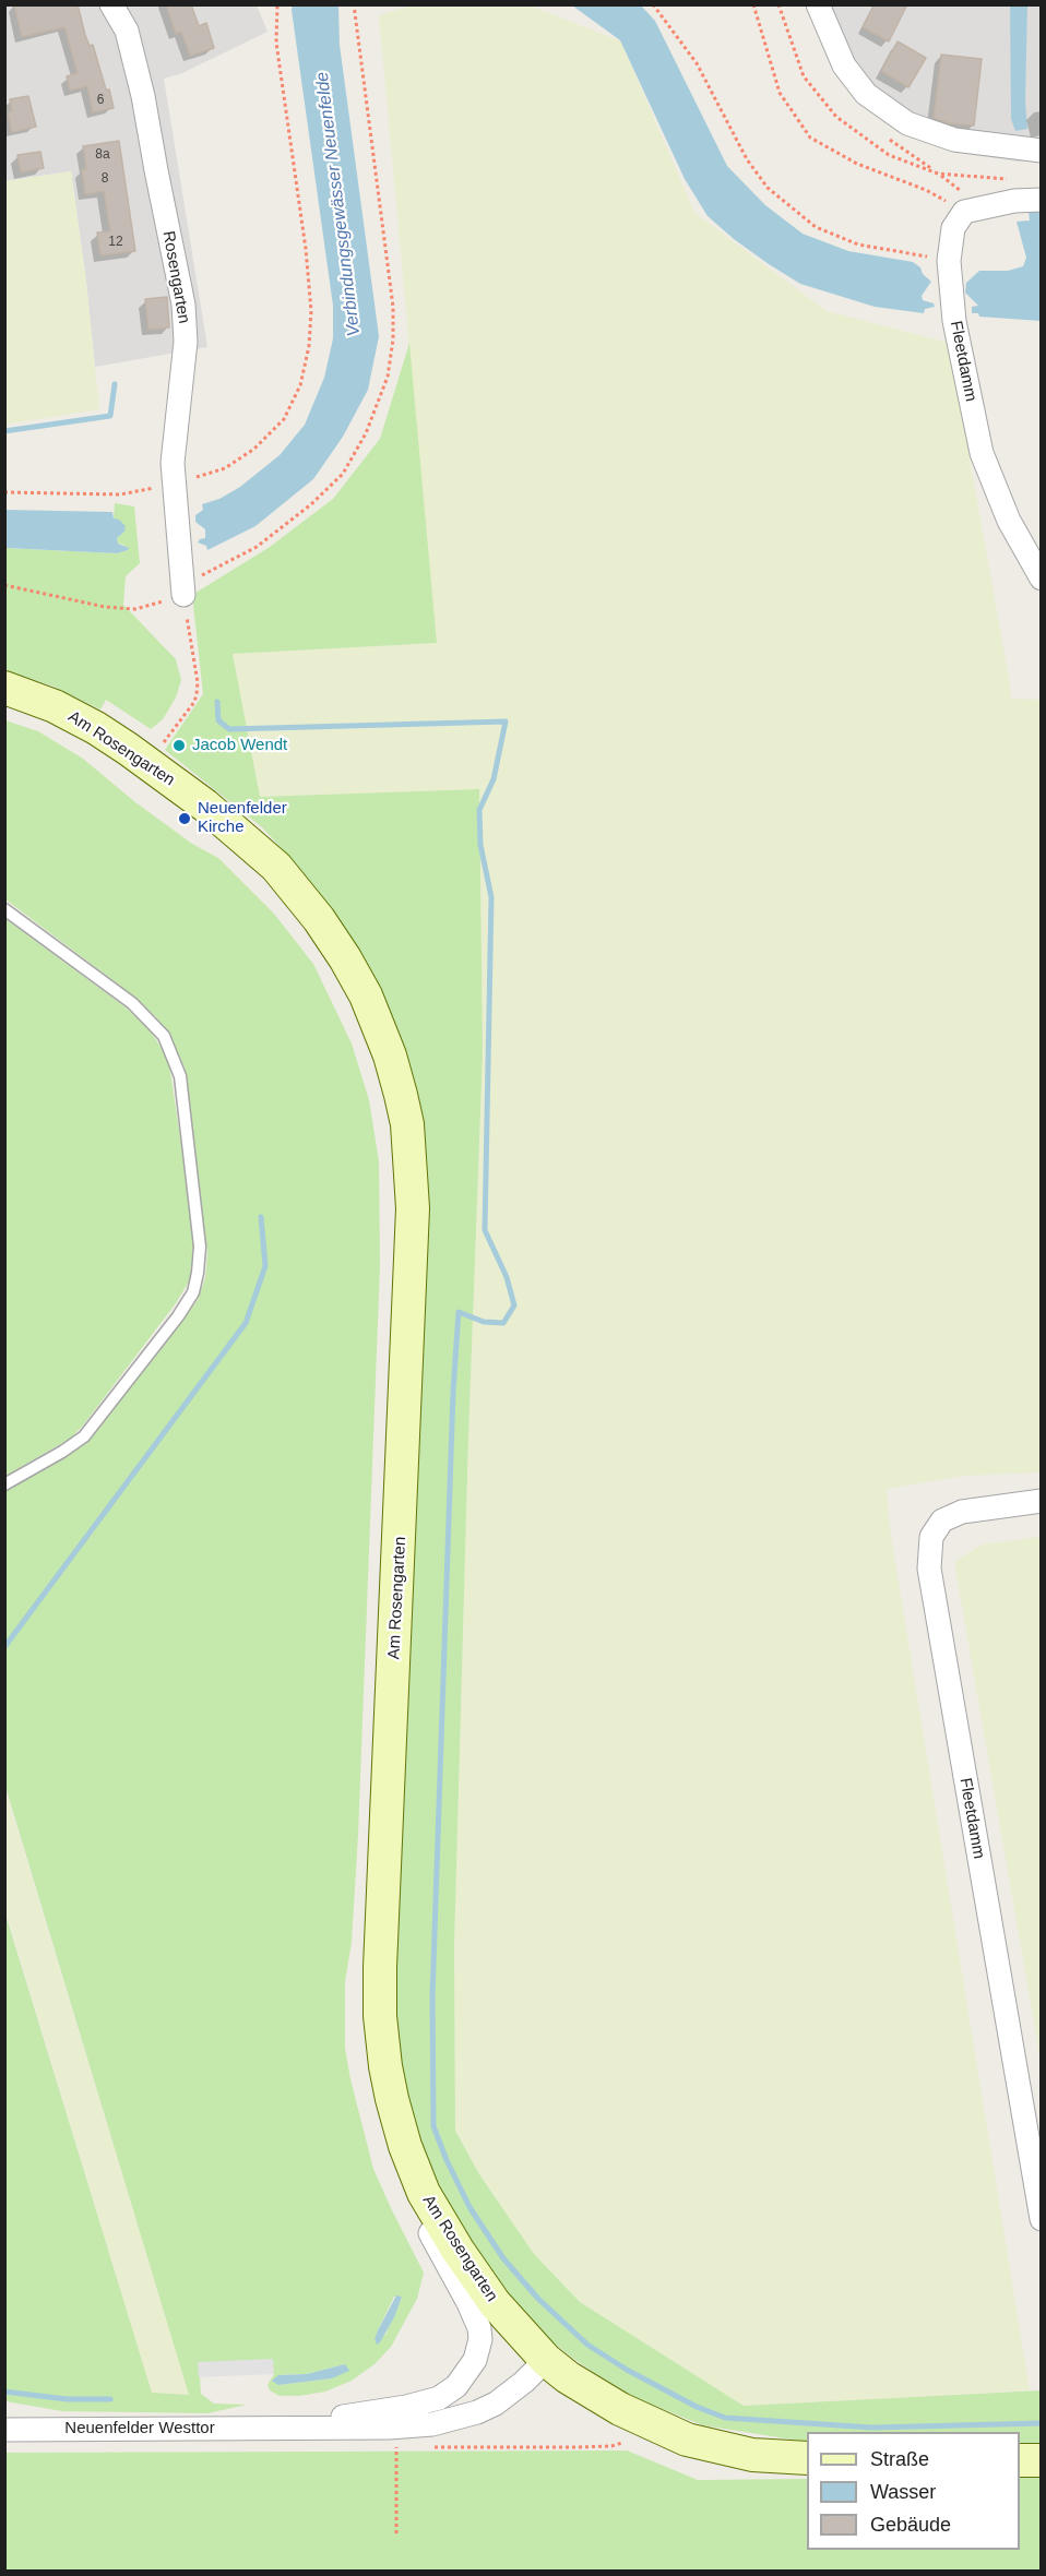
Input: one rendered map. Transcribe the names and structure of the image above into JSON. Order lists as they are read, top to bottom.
{
  "streets": {
    "main road": ["Am Rosengarten"],
    "street": ["Rosengarten", "Fleetdamm", "Neuenfelder Westtor"]
  },
  "crossings": [
    ["Am Rosengarten", "Neuenfelder Westtor"]
  ],
  "water": ["Verbindungsgewässer Neuenfelde"],
  "places": ["Jacob Wendt", "Neuenfelder Kirche"],
  "house_numbers": [
    "6",
    "8a",
    "8",
    "12"
  ],
  "legend": ["Straße", "Wasser", "Gebäude"]
}
